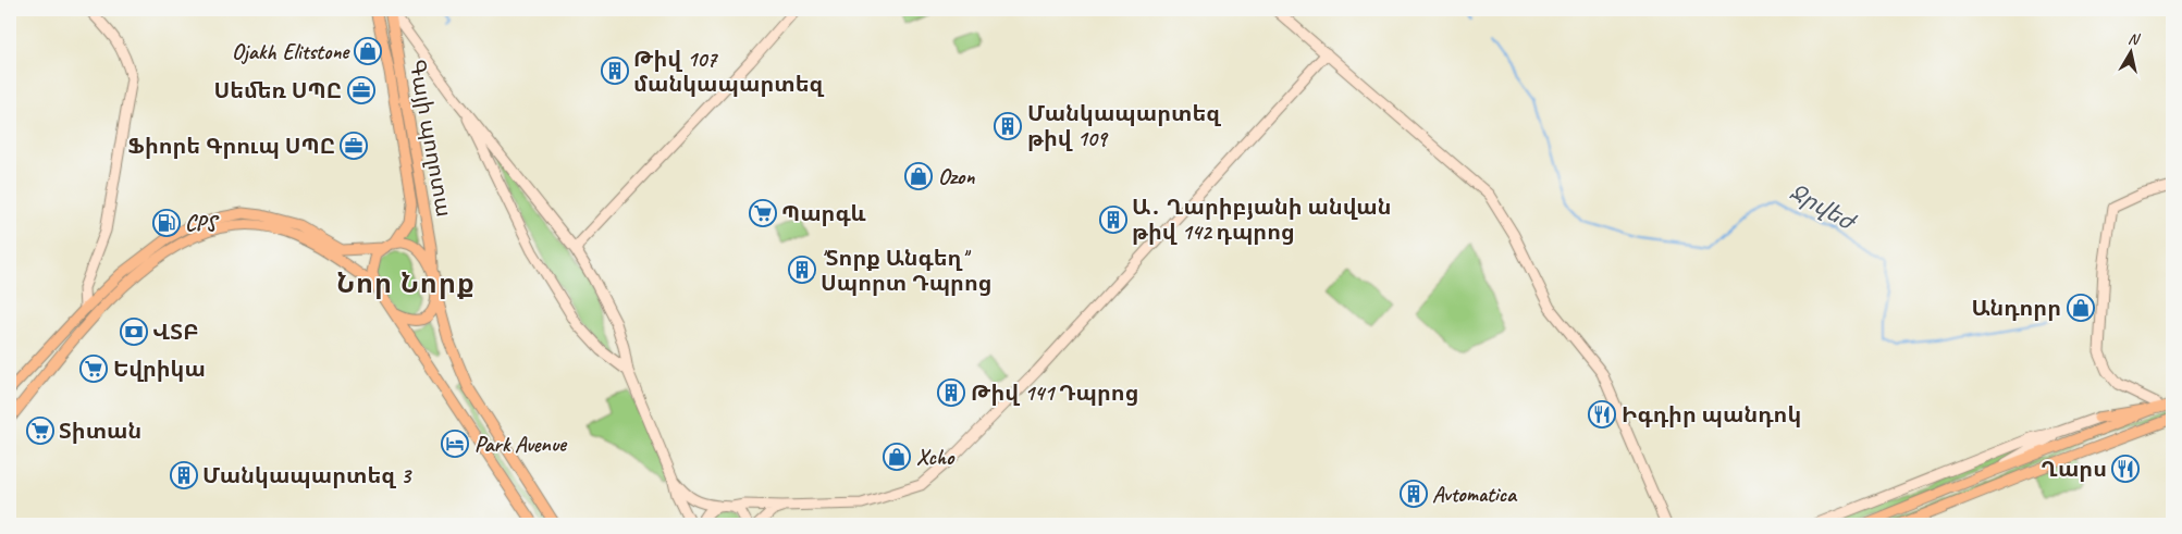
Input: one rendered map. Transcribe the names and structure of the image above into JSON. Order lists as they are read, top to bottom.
{
  "streets": {
    "main road": ["Գայի պողոտա"]
  },
  "districts": ["Նոր Նորք"],
  "water": ["Ջրվեժ"],
  "places": {
    "shop": [
      "Ojakh Elitstone",
      "Ozon",
      "Անդորր",
      "Xcho"
    ],
    "building": [
      "Թիվ 107 մանկապարտեզ",
      "Մանկապարտեզ թիվ 109",
      "Ա․ Ղարիբյանի անվան թիվ 142 դպրոց",
      "\"Տորք Անգեղ\" Սպորտ Դպրոց",
      "Թիվ 141 Դպրոց",
      "Մանկապարտեզ 3",
      "Avtomatica"
    ],
    "office": ["Սեմեռ ՍՊԸ", "Ֆիորե Գրուպ ՍՊԸ"],
    "supermarket": ["Պարգև", "Եվրիկա", "Տիտան"],
    "fuel station": ["CPS"],
    "bank": ["ՎՏԲ"],
    "restaurant": ["Իգդիր պանդոկ", "Ղարս"],
    "hotel": ["Park Avenue"]
  },
  "north": "top"
}
